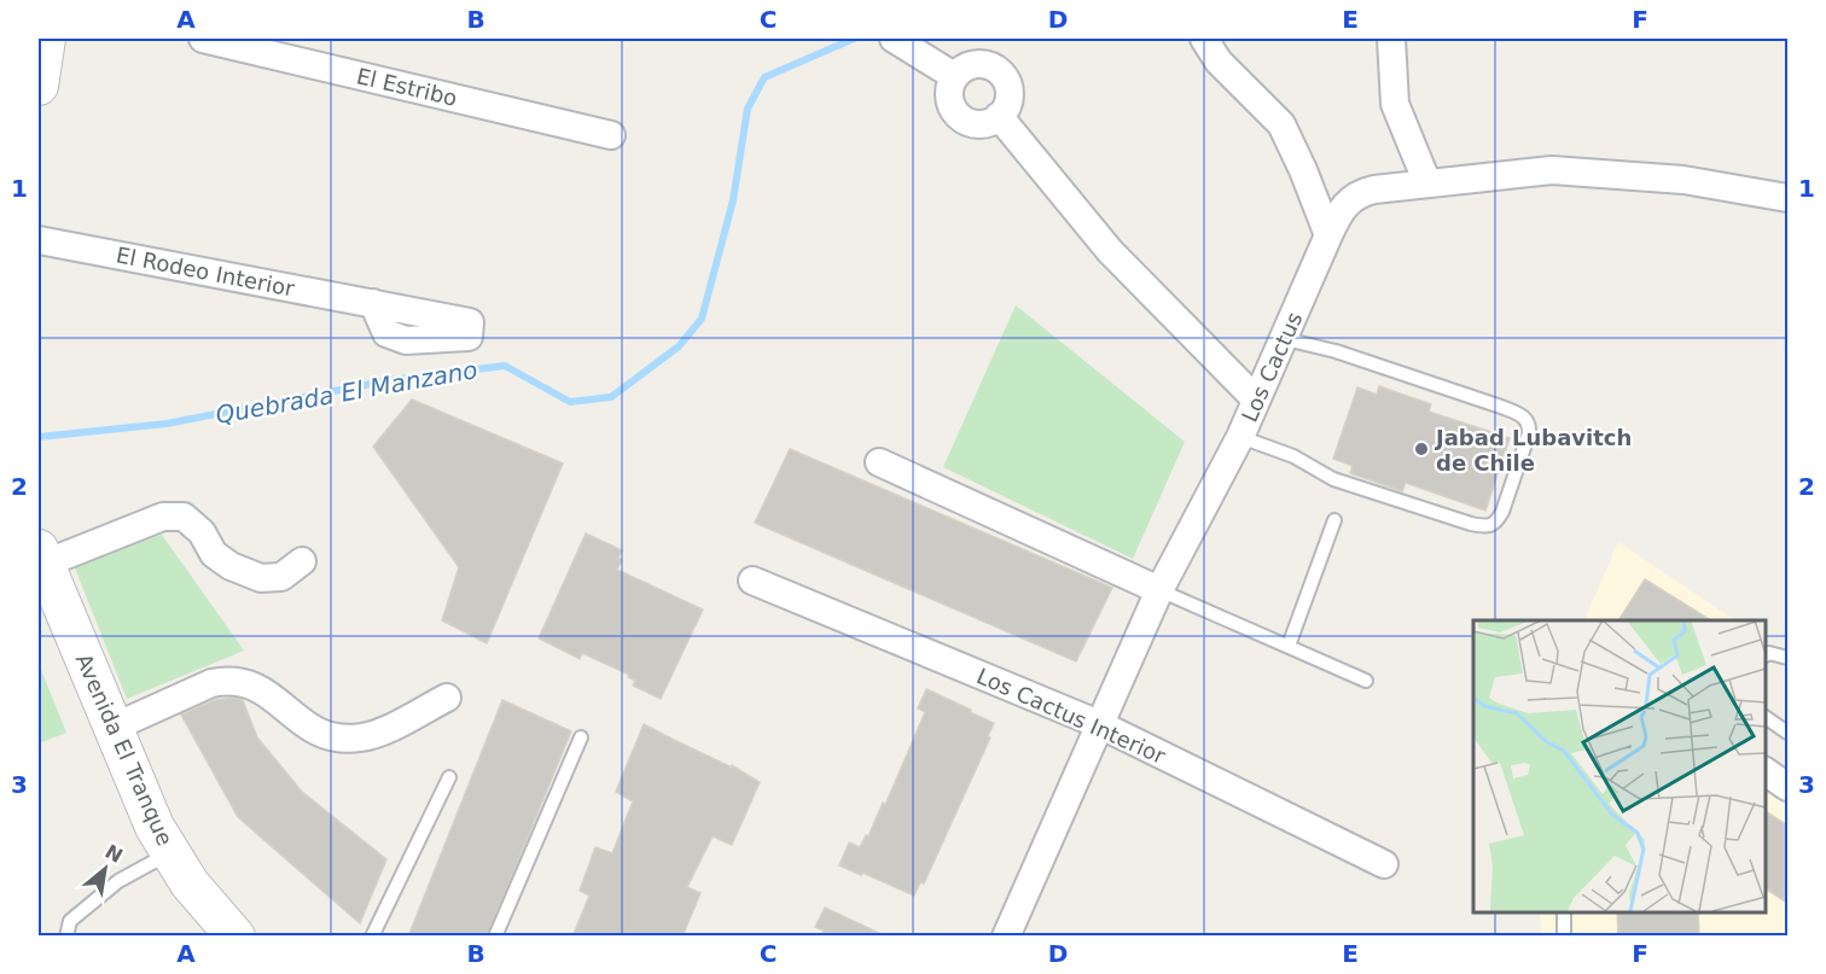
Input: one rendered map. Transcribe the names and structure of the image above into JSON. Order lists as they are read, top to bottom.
{
  "streets": {
    "street": [
      "El Estribo",
      "El Rodeo Interior",
      "Los Cactus",
      "Los Cactus Interior",
      "Avenida El Tranque"
    ]
  },
  "crossings": [
    ["Los Cactus", "Los Cactus Interior"]
  ],
  "water": ["Quebrada El Manzano"],
  "places": ["Jabad Lubavitch de Chile"],
  "north": "top right",
  "grid": {
    "columns": [
      "A",
      "B",
      "C",
      "D",
      "E",
      "F"
    ],
    "rows": ["1", "2", "3"]
  }
}
